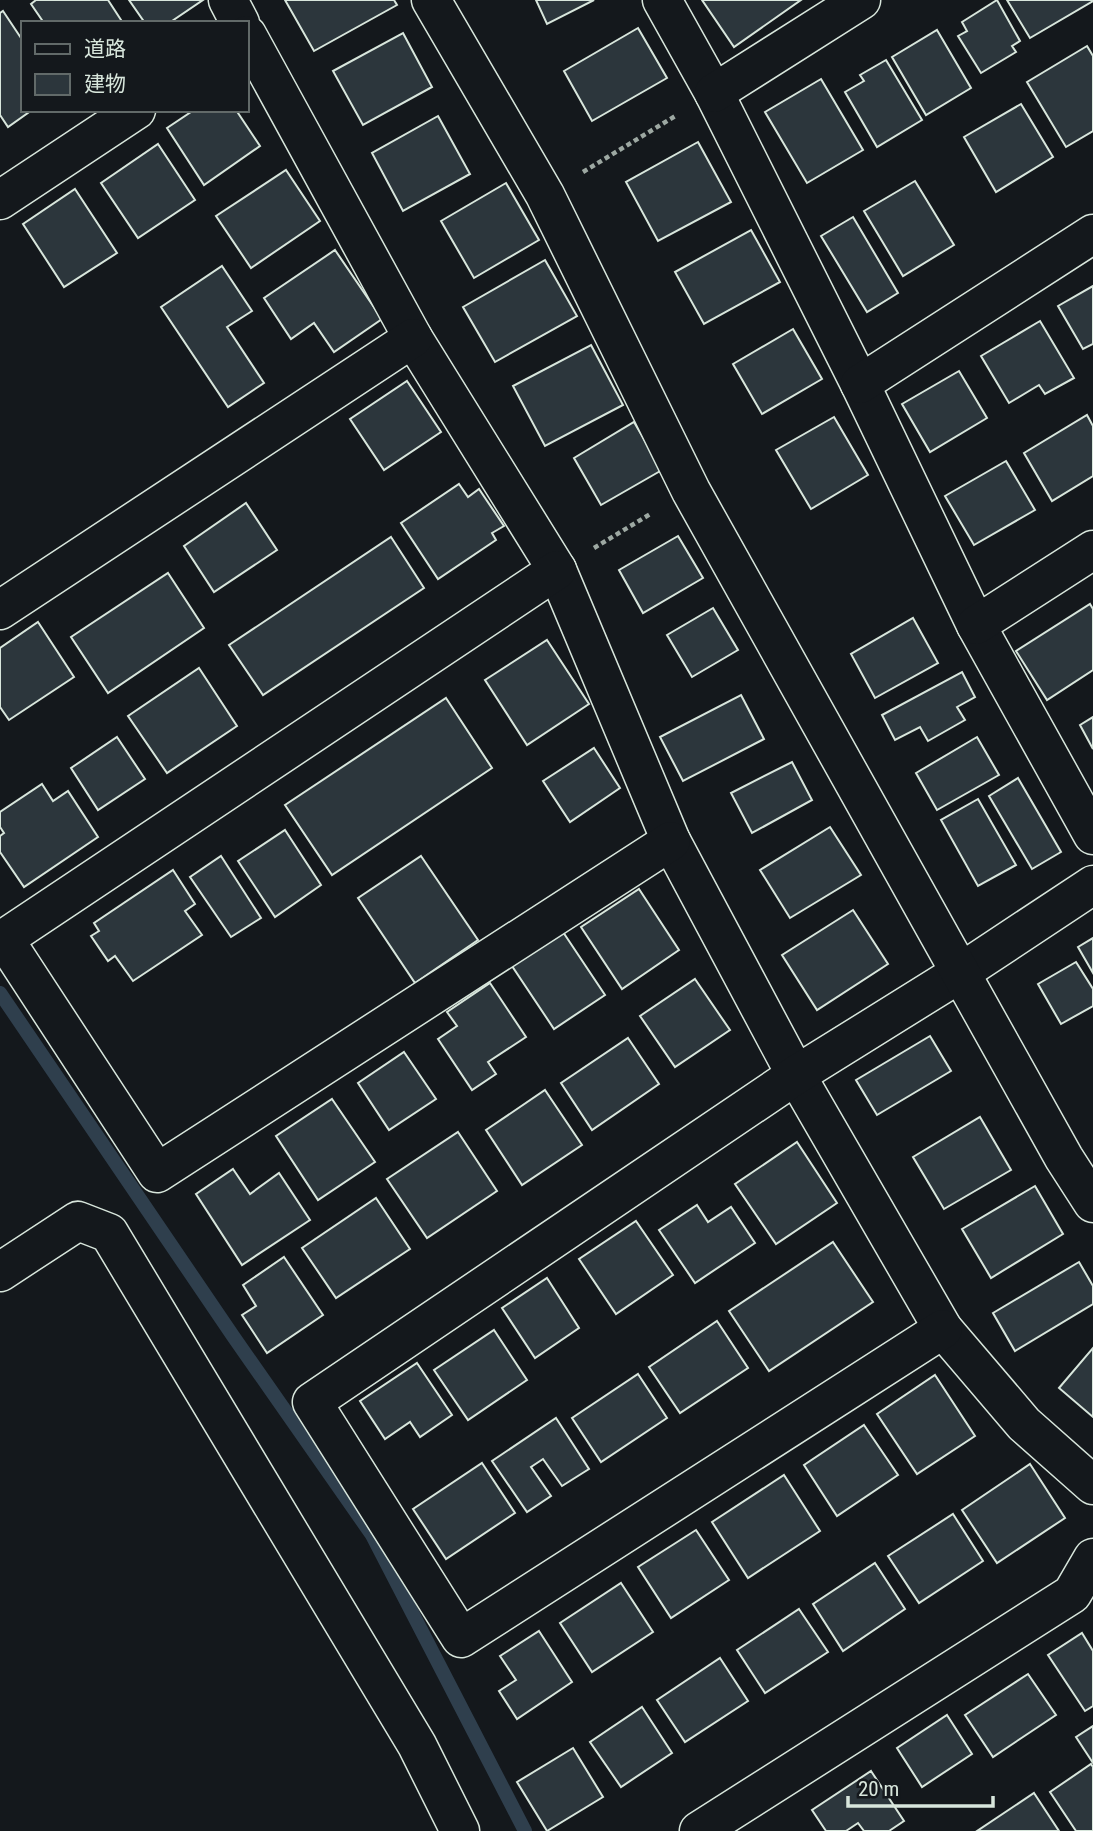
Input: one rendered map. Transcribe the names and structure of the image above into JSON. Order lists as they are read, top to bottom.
{
  "legend": ["道路", "建物"],
  "scale_bar": "20 m"
}
